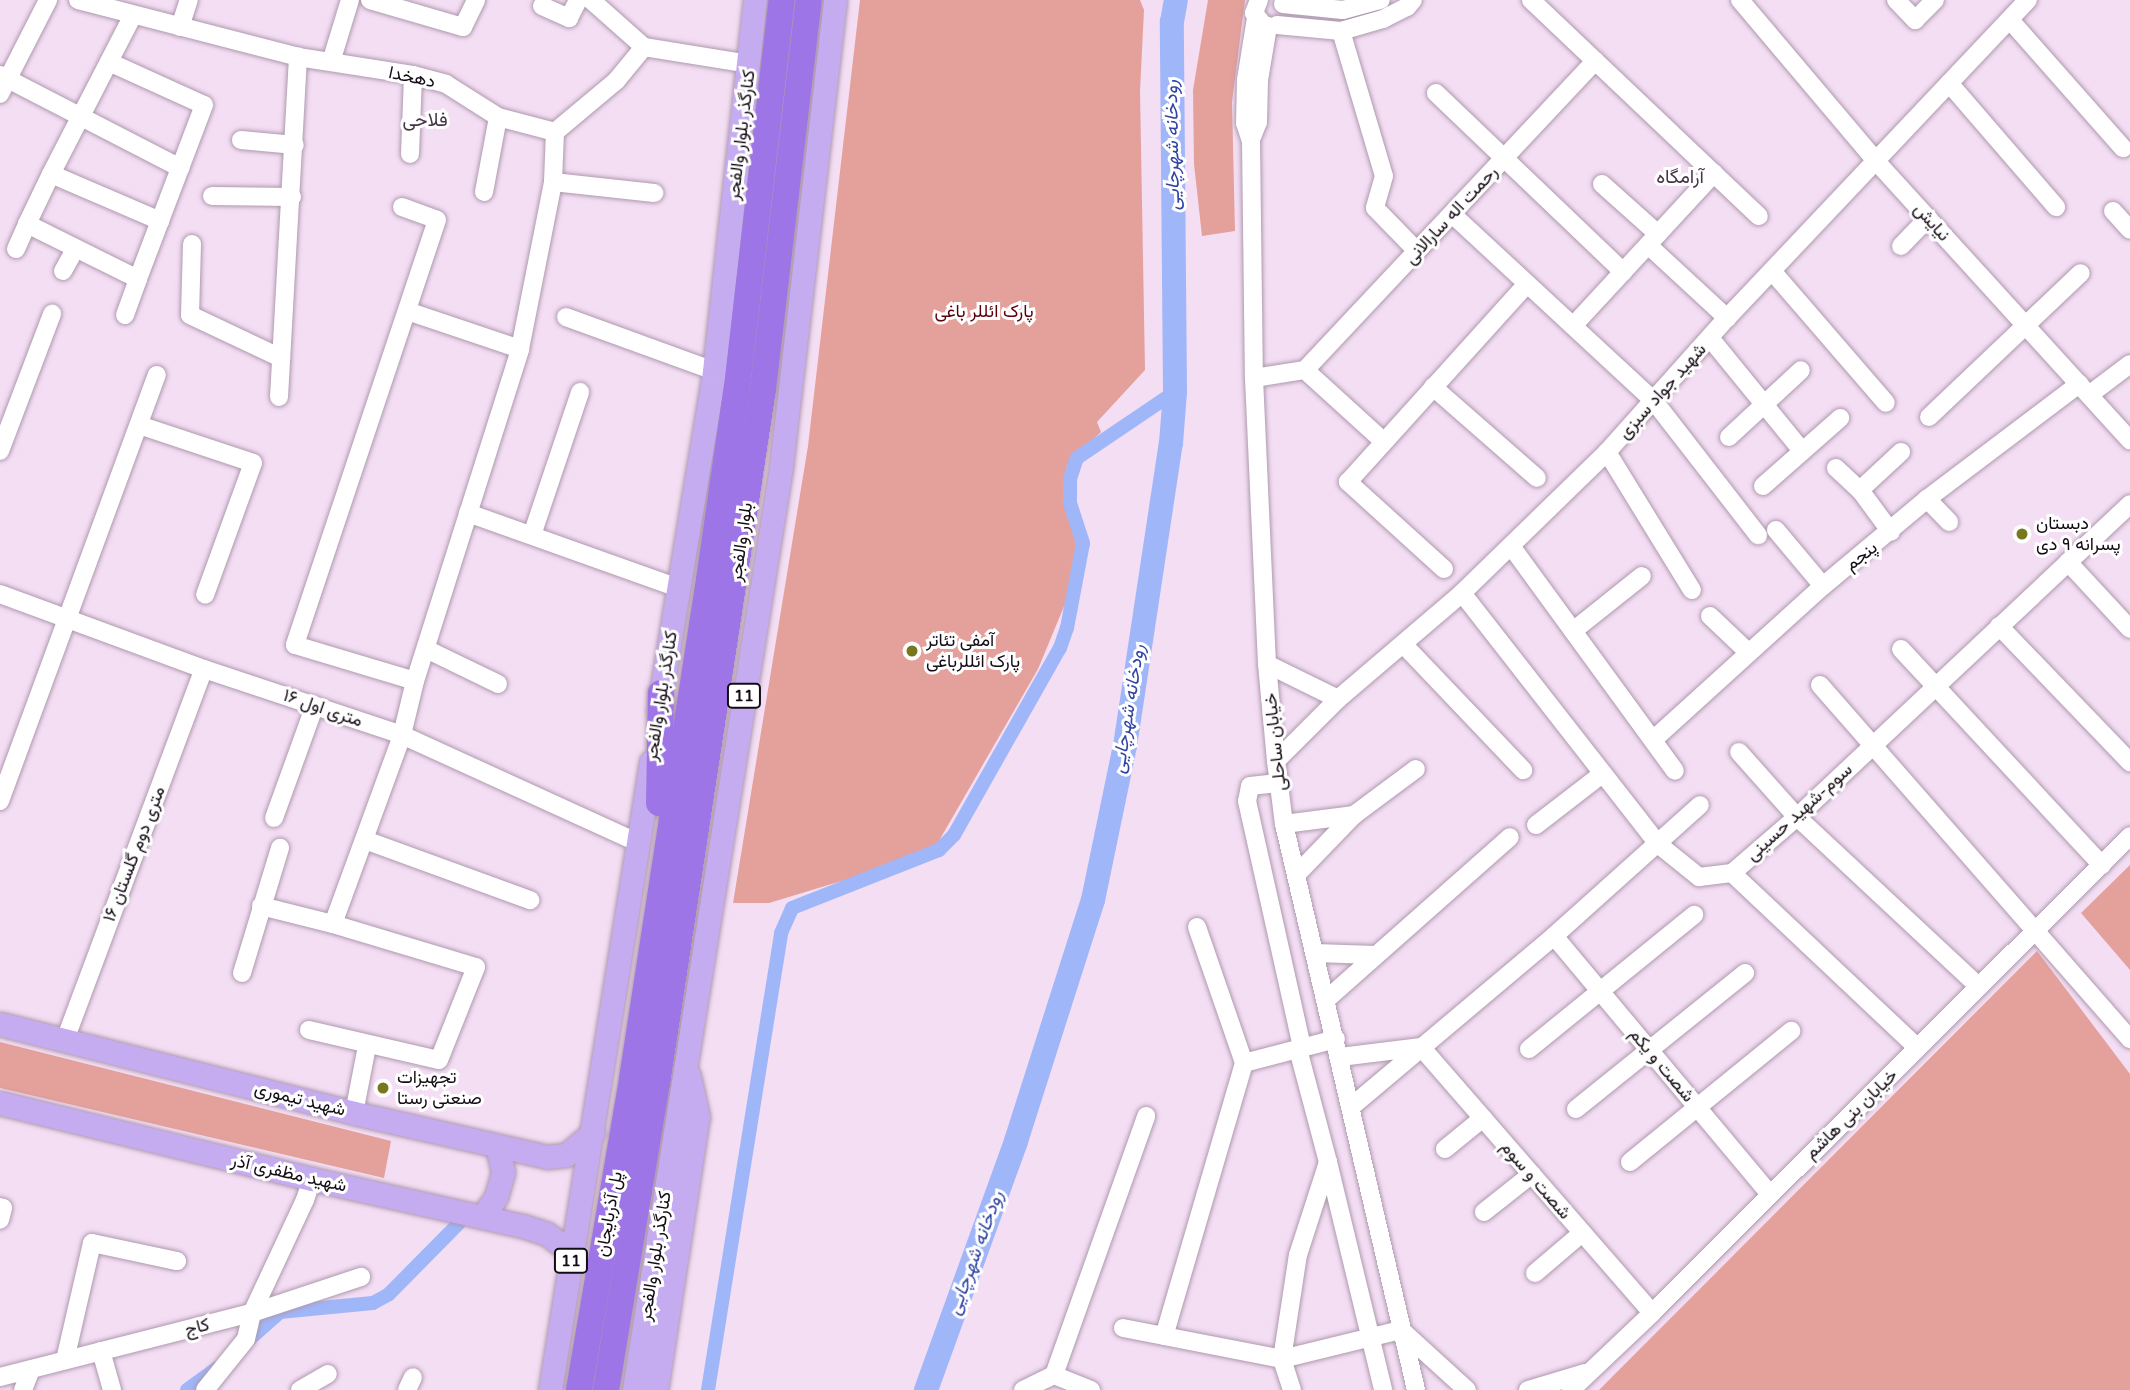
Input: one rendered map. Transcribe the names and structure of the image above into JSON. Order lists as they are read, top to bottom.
{
  "streets": {
    "highway": ["بلوار والفجر", "11", "پل آذربایجان"],
    "main road": ["کنارگذر بلوار والفجر", "شهید تیموری", "شهید مظفری آذر"],
    "street": [
      "دهخدا",
      "رحمت اله سارالانی",
      "نیایش",
      "شهید جواد سبزی",
      "پنجم",
      "۱۶ متری اول",
      "خیابان ساحلی",
      "سوم-شهید حسینی",
      "۱۶ متری دوم گلستان",
      "شصت و یکم",
      "خیابان بنی هاشم",
      "شصت و سوم",
      "کاج"
    ]
  },
  "crossings": [
    ["کنارگذر بلوار والفجر", "۱۶ متری اول"],
    ["کنارگذر بلوار والفجر", "شهید تیموری"],
    ["کنارگذر بلوار والفجر", "شهید مظفری آذر"],
    ["نیایش", "شهید جواد سبزی"],
    ["نیایش", "پنجم"],
    ["شهید جواد سبزی", "خیابان ساحلی"],
    ["شهید جواد سبزی", "سوم-شهید حسینی"],
    ["بلوار والفجر", "پل آذربایجان"],
    ["۱۶ متری اول", "۱۶ متری دوم گلستان"],
    ["۱۶ متری دوم گلستان", "شهید تیموری"],
    ["شصت و یکم", "خیابان بنی هاشم"],
    ["خیابان بنی هاشم", "شصت و سوم"]
  ],
  "districts": ["فلاحی", "آرامگاه"],
  "water": ["رودخانه شهرچایی"],
  "parks": ["پارک ائللر باغی"],
  "places": ["دبستان پسرانه ۹ دی", "آمفی تئاتر پارک ائللرباغی", "تجهیزات صنعتی رستا"]
}
